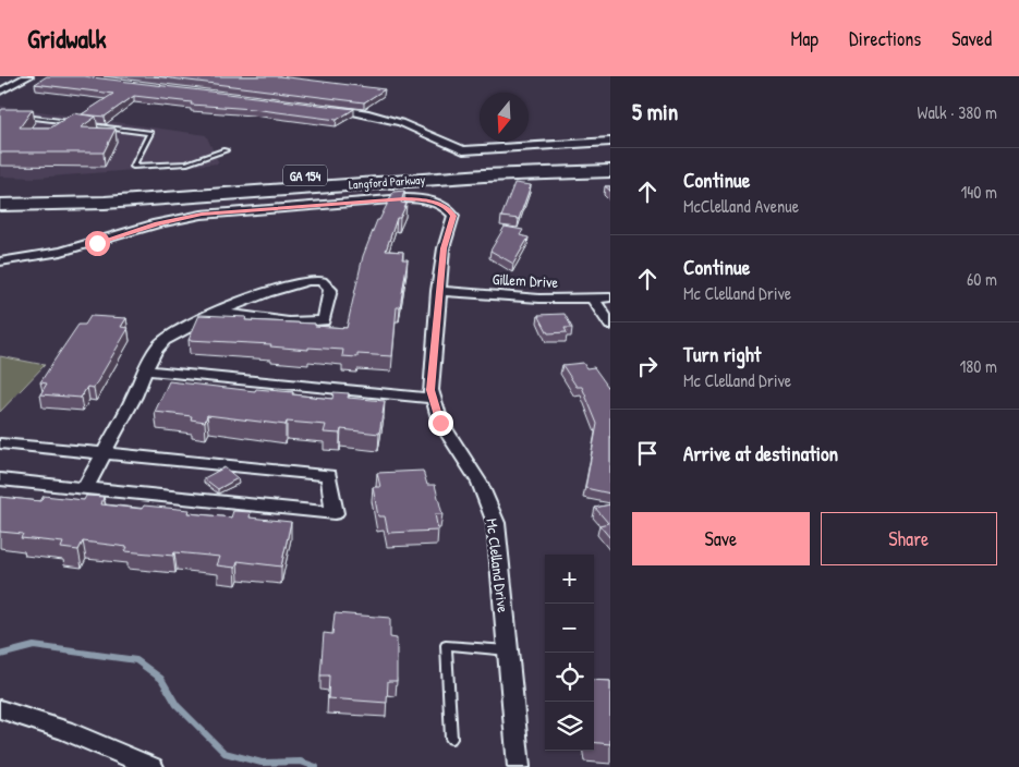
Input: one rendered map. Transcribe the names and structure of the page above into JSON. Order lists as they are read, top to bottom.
{
  "streets": {
    "highway": ["GA 154", "Langford Parkway"],
    "street": ["Gillem Drive", "Mc Clelland Drive"]
  },
  "crossings": [
    ["Gillem Drive", "Mc Clelland Drive"]
  ],
  "north": "bottom",
  "page": {
    "header": "Gridwalk",
    "nav": ["Map", "Directions", "Saved"],
    "heading": ["5 min", "Walk · 380 m"],
    "list": [
      ["Continue", "McClelland Avenue", "140 m"],
      ["Continue", "Mc Clelland Drive", "60 m"],
      ["Turn right", "Mc Clelland Drive", "180 m"],
      "Arrive at destination"
    ],
    "buttons": ["Save", "Share"],
    "map_buttons": ["+", "−"]
  }
}
